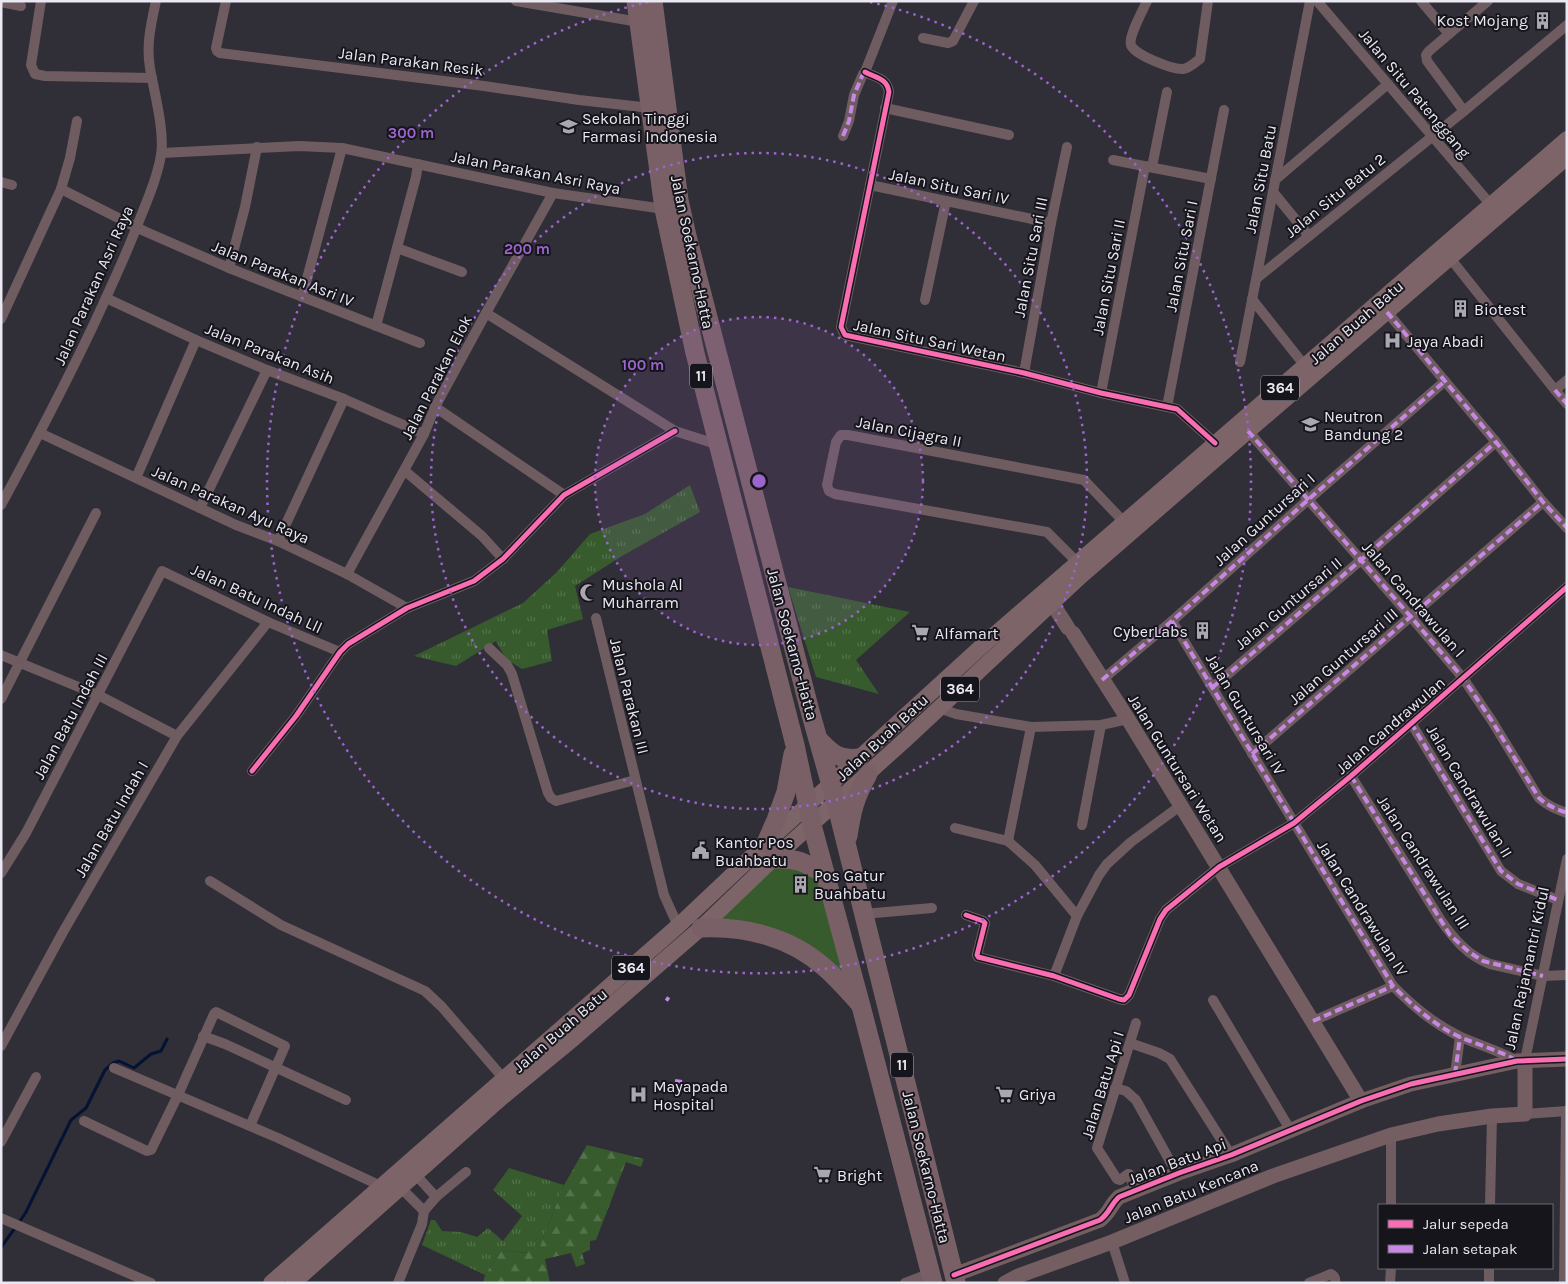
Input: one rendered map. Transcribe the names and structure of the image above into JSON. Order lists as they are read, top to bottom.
{
  "streets": {
    "highway": ["Jalan Soekarno-Hatta", "11"],
    "main road": ["Jalan Buah Batu", "364"],
    "street": [
      "Jalan Parakan Resik",
      "Jalan Situ Patenggang",
      "Jalan Parakan Asri Raya",
      "Jalan Situ Batu",
      "Jalan Situ Sari IV",
      "Jalan Situ Batu 2",
      "Jalan Situ Sari I",
      "Jalan Situ Sari III",
      "Jalan Parakan Asri IV",
      "Jalan Situ Sari II",
      "Jalan Situ Sari Wetan",
      "Jalan Parakan Asih",
      "Jalan Parakan Elok",
      "Jalan Cijagra II",
      "Jalan Parakan Ayu Raya",
      "Jalan Guntursari I",
      "Jalan Batu Indah Lll",
      "Jalan Candrawulan I",
      "Jalan Guntursari II",
      "Jalan Guntursari III",
      "Jalan Parakan III",
      "Jalan Guntursari IV",
      "Jalan Batu Indah III",
      "Jalan Candrawulan",
      "Jalan Guntursari Wetan",
      "Jalan Candrawulan II",
      "Jalan Batu Indah I",
      "Jalan Candrawulan III",
      "Jalan Candrawulan IV",
      "Jalan Rajamantri Kidul",
      "Jalan Batu Api I",
      "Jalan Batu Api",
      "Jalan Batu Kencana"
    ]
  },
  "crossings": [
    ["Jalan Parakan Resik", "Jalan Soekarno-Hatta"],
    ["Jalan Situ Patenggang", "Jalan Situ Batu 2"],
    ["Jalan Situ Patenggang", "Jalan Buah Batu"],
    ["Jalan Parakan Asri Raya", "Jalan Soekarno-Hatta"],
    ["Jalan Parakan Asri Raya", "Jalan Parakan Asri IV"],
    ["Jalan Parakan Asri Raya", "Jalan Parakan Asih"],
    ["Jalan Parakan Asri Raya", "Jalan Parakan Elok"],
    ["Jalan Parakan Asri Raya", "Jalan Parakan Ayu Raya"],
    ["Jalan Situ Batu", "Jalan Situ Batu 2"],
    ["Jalan Situ Sari IV", "Jalan Situ Sari III"],
    ["Jalan Situ Sari IV", "Jalan Situ Sari Wetan"],
    ["Jalan Soekarno-Hatta", "Jalan Buah Batu"],
    ["Jalan Soekarno-Hatta", "Jalan Batu Api"],
    ["Jalan Situ Sari I", "Jalan Situ Sari Wetan"],
    ["Jalan Situ Sari III", "Jalan Situ Sari Wetan"],
    ["Jalan Situ Sari II", "Jalan Situ Sari Wetan"],
    ["Jalan Buah Batu", "Jalan Situ Sari Wetan"],
    ["Jalan Buah Batu", "Jalan Cijagra II"],
    ["Jalan Buah Batu", "Jalan Candrawulan I"],
    ["Jalan Buah Batu", "Jalan Parakan III"],
    ["Jalan Buah Batu", "Jalan Guntursari Wetan"],
    ["Jalan Parakan Asih", "Jalan Parakan Elok"],
    ["Jalan Parakan Elok", "Jalan Parakan Ayu Raya"],
    ["Jalan Guntursari I", "Jalan Candrawulan I"],
    ["Jalan Guntursari I", "Jalan Guntursari IV"],
    ["Jalan Guntursari I", "Jalan Guntursari Wetan"],
    ["Jalan Batu Indah Lll", "Jalan Batu Indah III"],
    ["Jalan Batu Indah Lll", "Jalan Batu Indah I"],
    ["Jalan Candrawulan I", "Jalan Guntursari II"],
    ["Jalan Candrawulan I", "Jalan Guntursari III"],
    ["Jalan Candrawulan I", "Jalan Candrawulan"],
    ["Jalan Guntursari II", "Jalan Guntursari IV"],
    ["Jalan Guntursari III", "Jalan Guntursari IV"],
    ["Jalan Guntursari IV", "Jalan Candrawulan"],
    ["Jalan Guntursari IV", "Jalan Candrawulan IV"],
    ["Jalan Candrawulan", "Jalan Guntursari Wetan"],
    ["Jalan Candrawulan", "Jalan Candrawulan II"],
    ["Jalan Candrawulan", "Jalan Candrawulan III"],
    ["Jalan Candrawulan", "Jalan Candrawulan IV"],
    ["Jalan Guntursari Wetan", "Jalan Batu Api"],
    ["Jalan Candrawulan II", "Jalan Rajamantri Kidul"],
    ["Jalan Candrawulan III", "Jalan Rajamantri Kidul"],
    ["Jalan Candrawulan IV", "Jalan Rajamantri Kidul"],
    ["Jalan Candrawulan IV", "Jalan Batu Api"],
    ["Jalan Rajamantri Kidul", "Jalan Batu Api"],
    ["Jalan Rajamantri Kidul", "Jalan Batu Kencana"],
    ["Jalan Batu Api I", "Jalan Batu Api"]
  ],
  "places": {
    "building": [
      "Kost Mojang",
      "Biotest",
      "CyberLabs",
      "Pos Gatur Buahbatu"
    ],
    "school or university": ["Sekolah Tinggi Farmasi Indonesia", "Neutron Bandung 2"],
    "hospital": ["Jaya Abadi", "Mayapada Hospital"],
    "mosque": ["Mushola Al Muharram"],
    "supermarket": ["Alfamart", "Griya", "Bright"],
    "public building": ["Kantor Pos Buahbatu"]
  },
  "legend": ["Jalur sepeda", "Jalan setapak"],
  "rings": ["300 m", "200 m", "100 m"]
}
